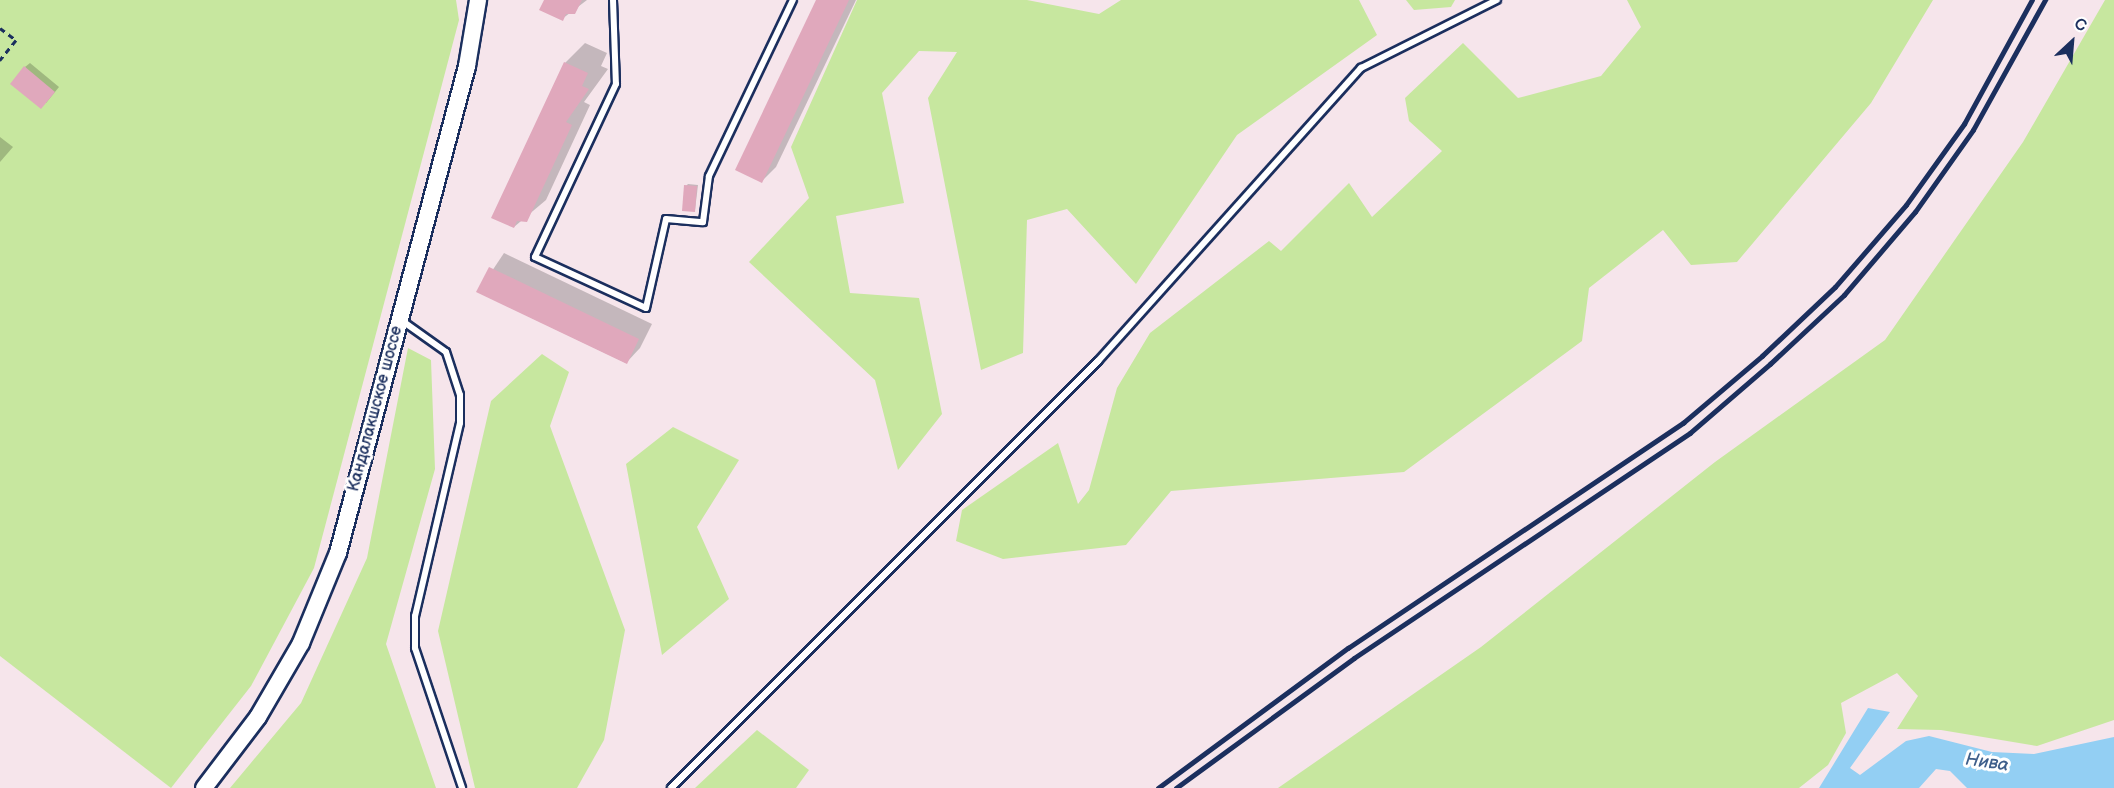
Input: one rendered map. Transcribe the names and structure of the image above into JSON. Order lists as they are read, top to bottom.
{
  "streets": {
    "main road": ["Кандалакшское шоссе"]
  },
  "water": ["Нива"],
  "north": "top right"
}
